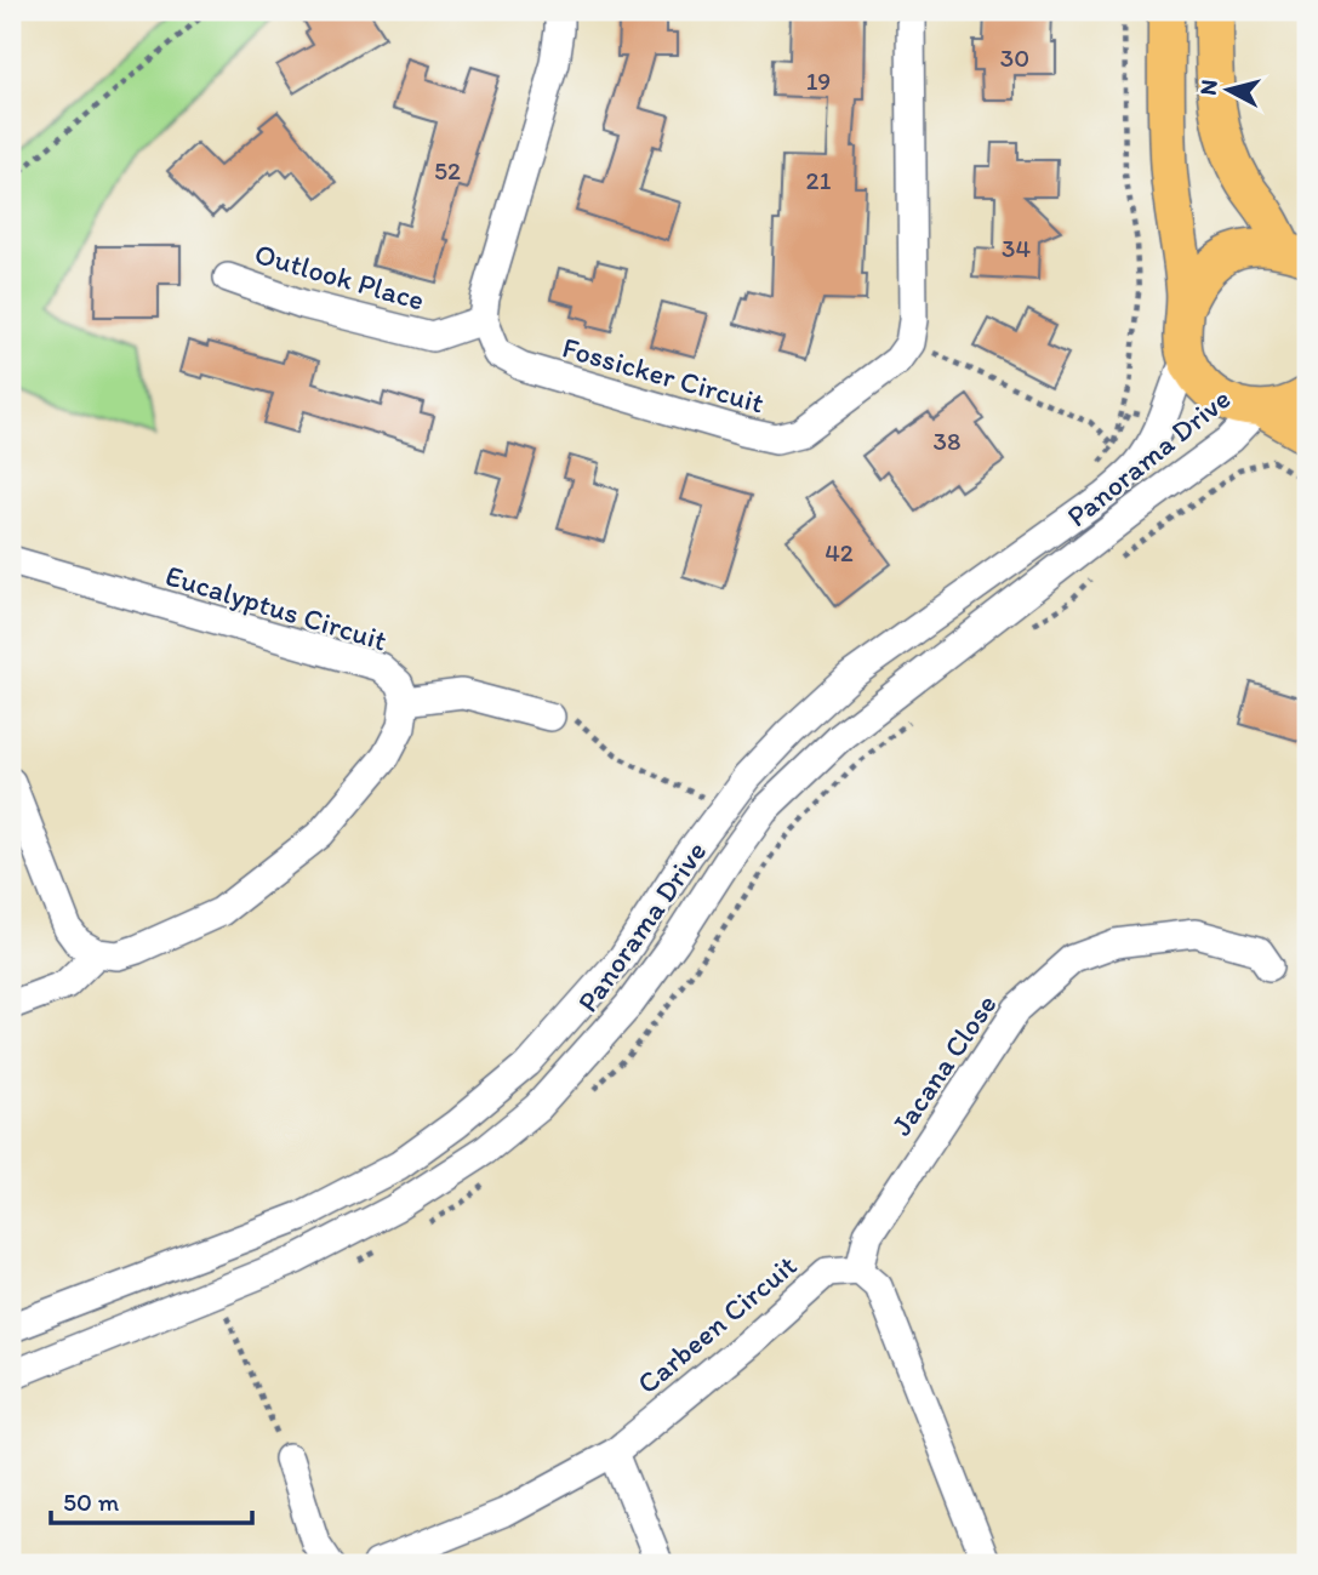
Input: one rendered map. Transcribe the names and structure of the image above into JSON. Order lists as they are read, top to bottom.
{
  "streets": {
    "street": [
      "Outlook Place",
      "Fossicker Circuit",
      "Panorama Drive",
      "Eucalyptus Circuit",
      "Jacana Close",
      "Carbeen Circuit"
    ]
  },
  "crossings": [
    ["Outlook Place", "Fossicker Circuit"],
    ["Jacana Close", "Carbeen Circuit"]
  ],
  "house_numbers": [
    "30",
    "19",
    "52",
    "21",
    "34",
    "38",
    "42"
  ],
  "scale_bar": "50 m",
  "north": "left"
}
